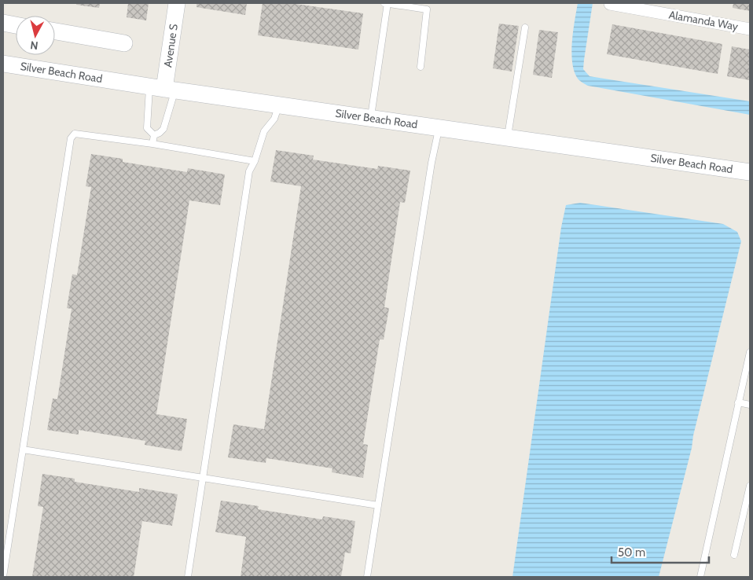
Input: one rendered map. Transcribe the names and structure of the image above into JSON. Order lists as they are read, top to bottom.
{
  "streets": {
    "street": ["Alamanda Way", "Avenue S", "Silver Beach Road"]
  },
  "crossings": [
    ["Avenue S", "Silver Beach Road"]
  ],
  "scale_bar": "50 m",
  "north": "bottom"
}
